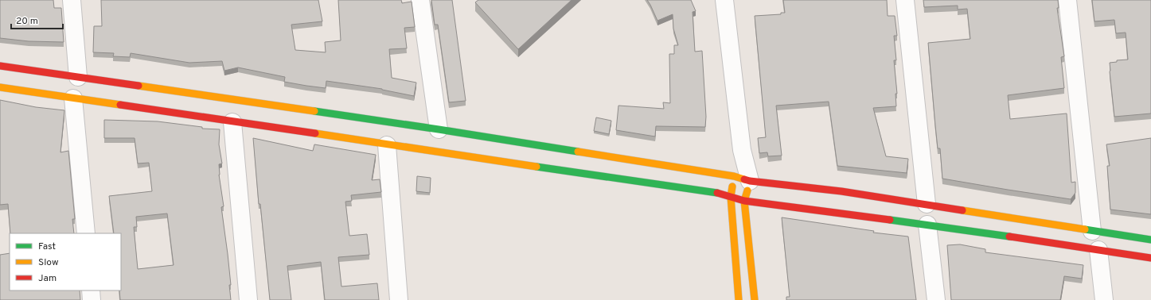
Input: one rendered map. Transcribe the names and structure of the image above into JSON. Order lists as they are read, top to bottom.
{
  "legend": ["Fast", "Slow", "Jam"],
  "scale_bar": "20 m"
}
